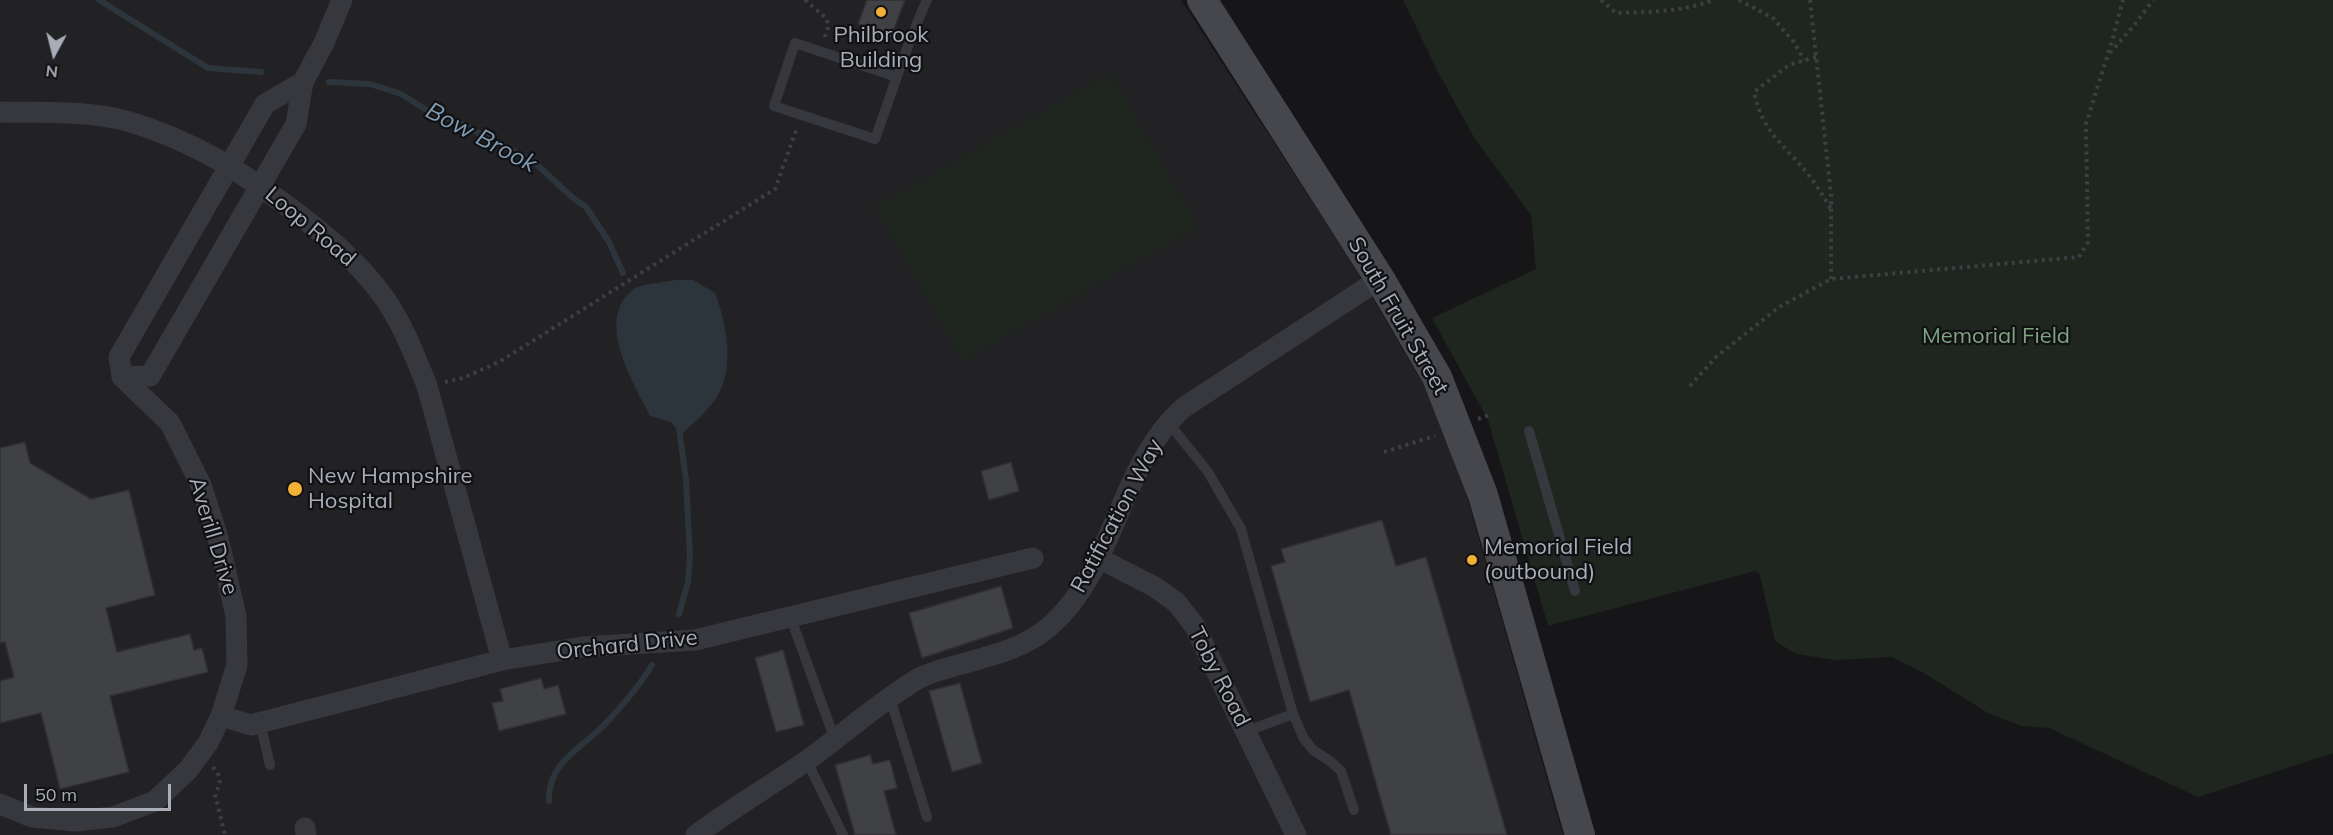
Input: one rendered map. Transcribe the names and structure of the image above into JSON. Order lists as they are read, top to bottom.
{
  "streets": {
    "street": [
      "Loop Road",
      "South Fruit Street",
      "Ratification Way",
      "Averill Drive",
      "Orchard Drive",
      "Toby Road"
    ]
  },
  "crossings": [
    ["Loop Road", "Orchard Drive"],
    ["South Fruit Street", "Ratification Way"],
    ["Ratification Way", "Toby Road"],
    ["Averill Drive", "Orchard Drive"]
  ],
  "water": ["Bow Brook"],
  "parks": ["Memorial Field"],
  "places": ["Philbrook Building", "New Hampshire Hospital", "Memorial Field (outbound)"],
  "scale_bar": "50 m",
  "north": "bottom"
}
